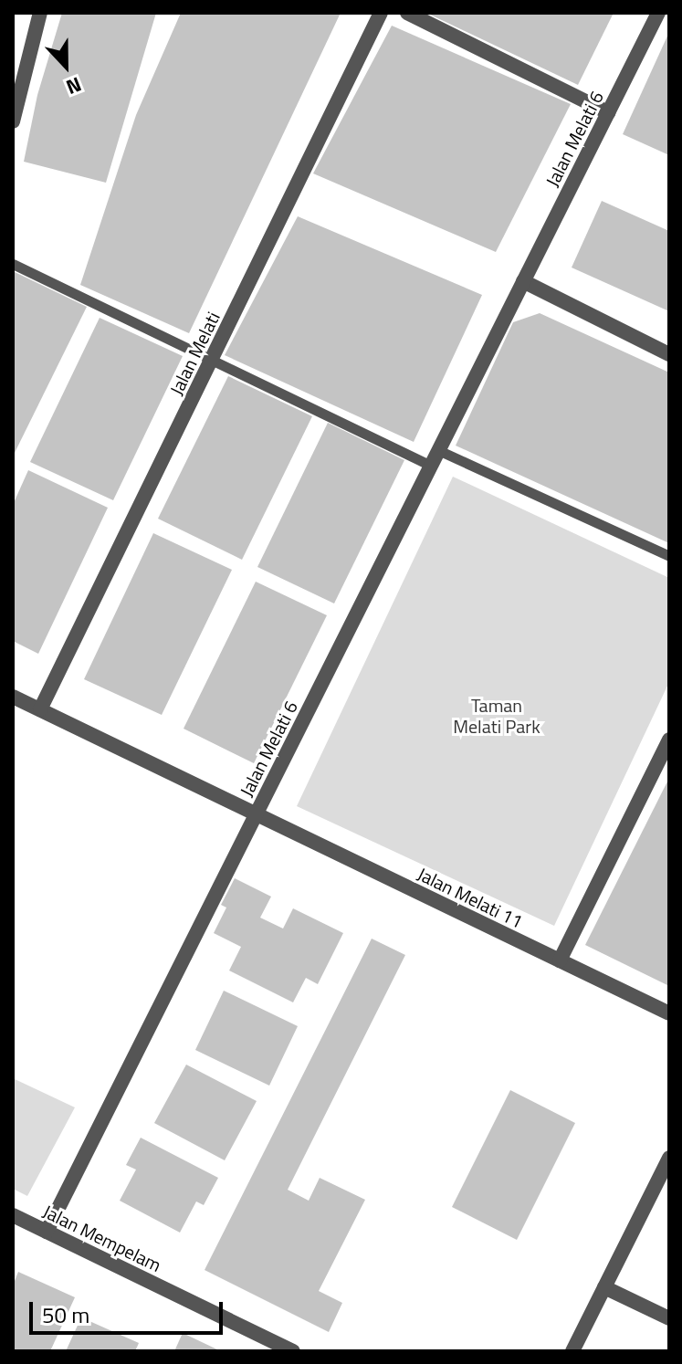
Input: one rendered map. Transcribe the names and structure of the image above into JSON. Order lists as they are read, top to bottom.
{
  "streets": {
    "street": [
      "Jalan Melati 6",
      "Jalan Melati",
      "Jalan Melati 11",
      "Jalan Mempelam"
    ]
  },
  "crossings": [
    ["Jalan Melati 6", "Jalan Melati 11"],
    ["Jalan Melati 6", "Jalan Mempelam"]
  ],
  "parks": ["Taman Melati Park"],
  "scale_bar": "50 m",
  "north": "bottom"
}
